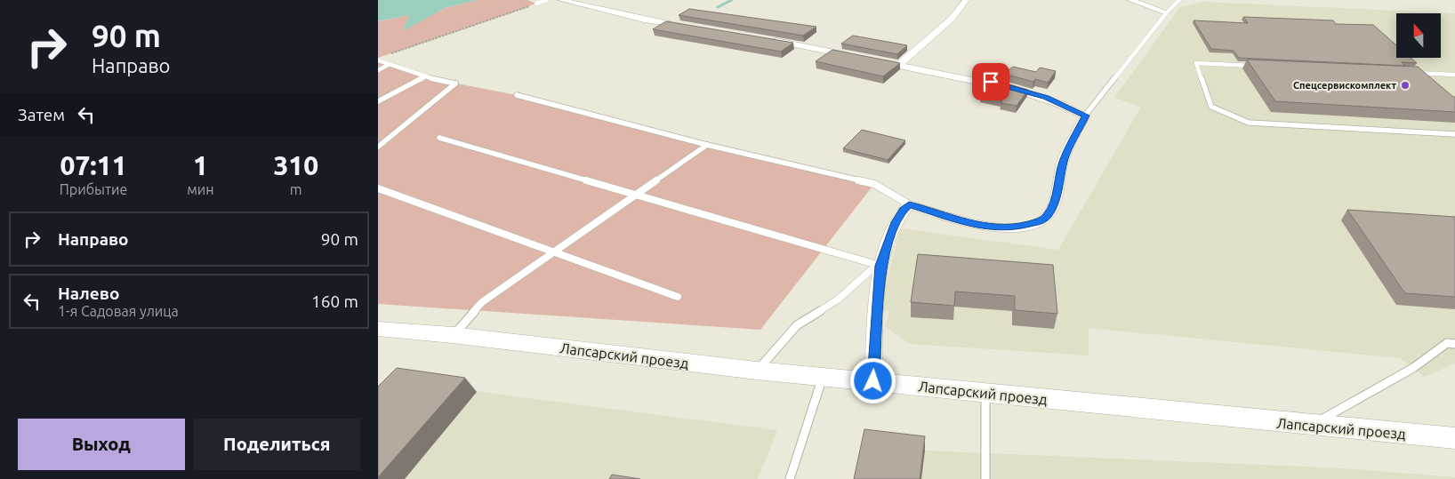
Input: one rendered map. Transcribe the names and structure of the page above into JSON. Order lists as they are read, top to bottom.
{
  "streets": {
    "street": ["Лапсарский проезд"]
  },
  "places": ["Спецсервискомплект"],
  "north": "top",
  "page": {
    "turn": ["90 m", "Направо"],
    "then": "Затем",
    "eta": [
      "07:11",
      "Прибытие",
      "1",
      "мин",
      "310",
      "m"
    ],
    "list": [
      {
        "name": "Направо",
        "value": "90 m"
      },
      {
        "name": "Налево",
        "note": "1-я Садовая улица",
        "value": "160 m"
      }
    ],
    "buttons": ["Выход", "Поделиться"]
  }
}
